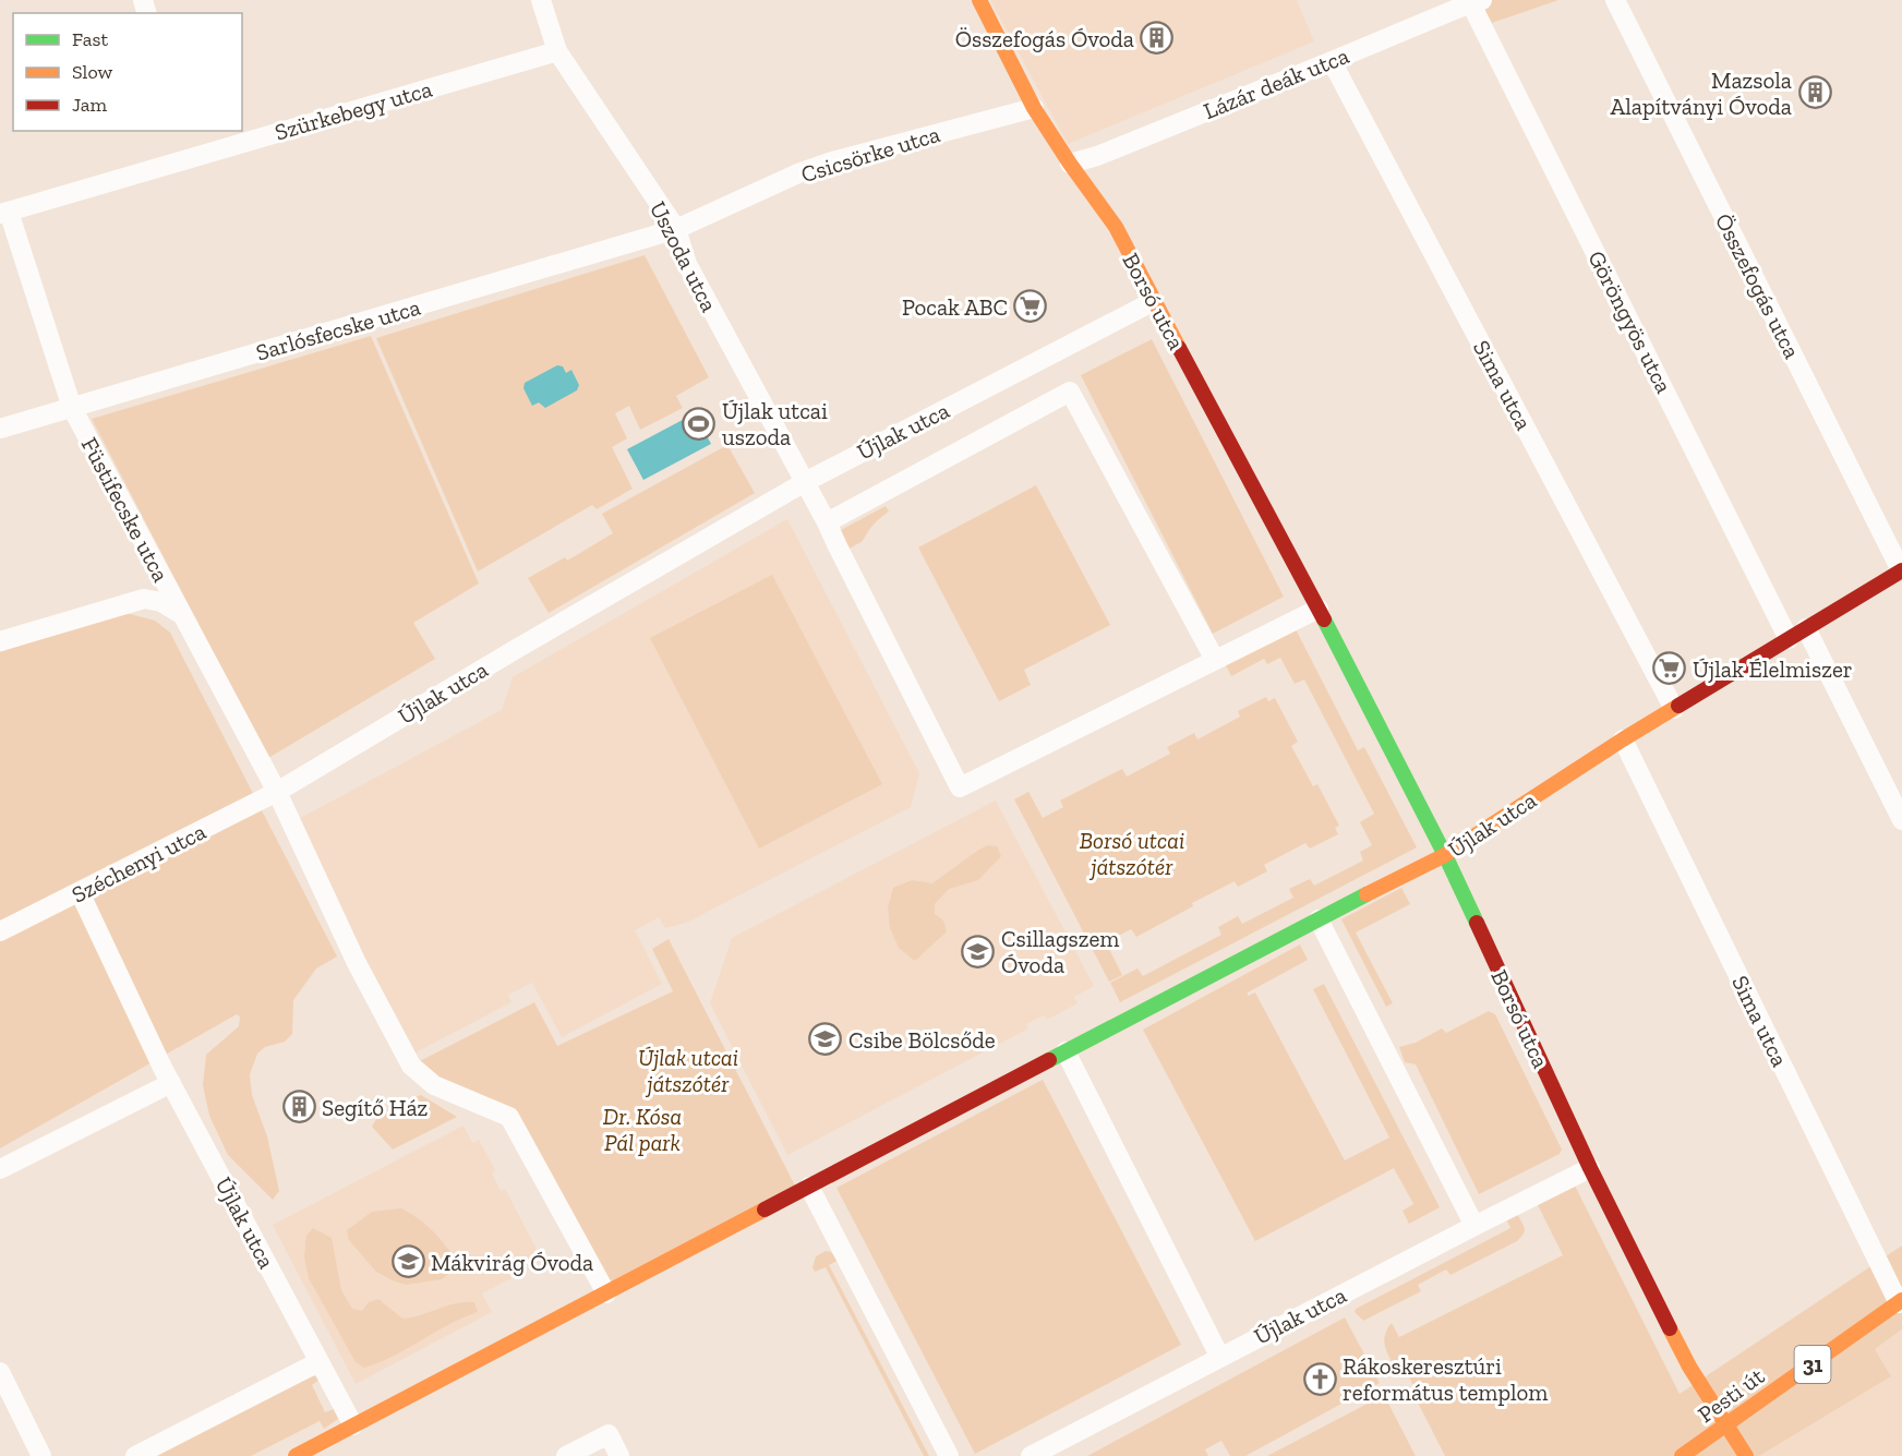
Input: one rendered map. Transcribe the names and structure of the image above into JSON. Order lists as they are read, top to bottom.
{
  "streets": {
    "street": [
      "Lázár deák utca",
      "Szürkebegy utca",
      "Csicsörke utca",
      "Uszoda utca",
      "Összefogás utca",
      "Borsó utca",
      "Göröngyös utca",
      "Sarlósfecske utca",
      "Sima utca",
      "Újlak utca",
      "Füstifecske utca",
      "Széchenyi utca",
      "31",
      "Pesti út"
    ]
  },
  "crossings": [
    ["Lázár deák utca", "Borsó utca"],
    ["Lázár deák utca", "Göröngyös utca"],
    ["Lázár deák utca", "Sima utca"],
    ["Szürkebegy utca", "Uszoda utca"],
    ["Szürkebegy utca", "Füstifecske utca"],
    ["Csicsörke utca", "Uszoda utca"],
    ["Csicsörke utca", "Borsó utca"],
    ["Csicsörke utca", "Sarlósfecske utca"],
    ["Uszoda utca", "Sarlósfecske utca"],
    ["Uszoda utca", "Újlak utca"],
    ["Összefogás utca", "Újlak utca"],
    ["Borsó utca", "Újlak utca"],
    ["Borsó utca", "Pesti út"],
    ["Göröngyös utca", "Újlak utca"],
    ["Sarlósfecske utca", "Füstifecske utca"],
    ["Sima utca", "Újlak utca"],
    ["Sima utca", "Pesti út"],
    ["Újlak utca", "Füstifecske utca"],
    ["Újlak utca", "Széchenyi utca"],
    ["Füstifecske utca", "Széchenyi utca"]
  ],
  "parks": ["Borsó utcai játszótér", "Újlak utcai játszótér", "Dr. Kósa Pál park"],
  "places": {
    "building": ["Összefogás Óvoda", "Mazsola Alapítványi Óvoda", "Segítő Ház"],
    "supermarket": ["Pocak ABC", "Újlak Élelmiszer"],
    "sports": ["Újlak utcai uszoda"],
    "school or university": ["Csillagszem Óvoda", "Csibe Bölcsőde", "Mákvirág Óvoda"],
    "church": ["Rákoskeresztúri református templom"]
  },
  "legend": ["Fast", "Slow", "Jam"]
}
